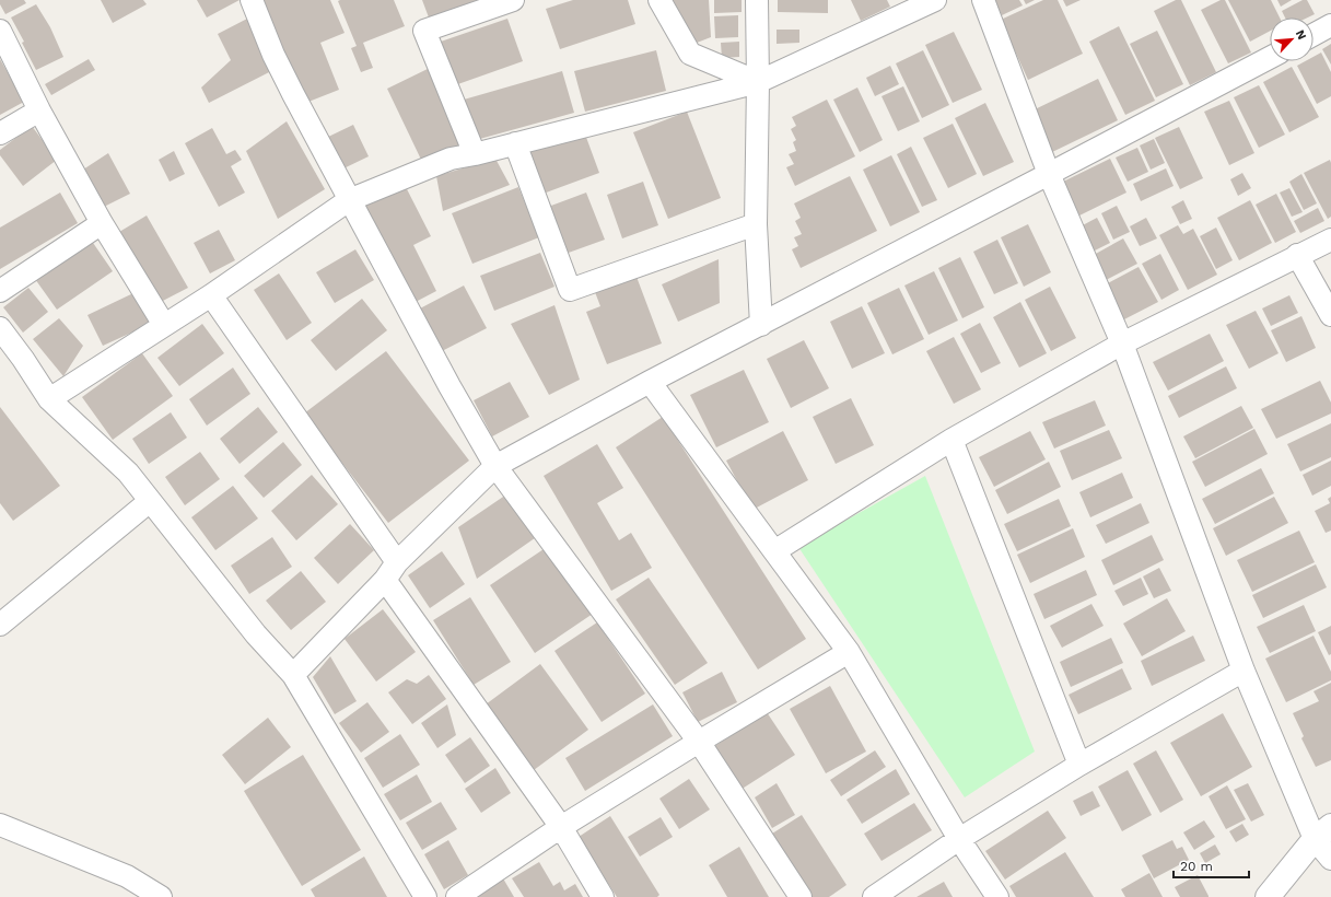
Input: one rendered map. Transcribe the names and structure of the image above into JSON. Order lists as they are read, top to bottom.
{
  "scale_bar": "20 m",
  "north": "top right"
}
